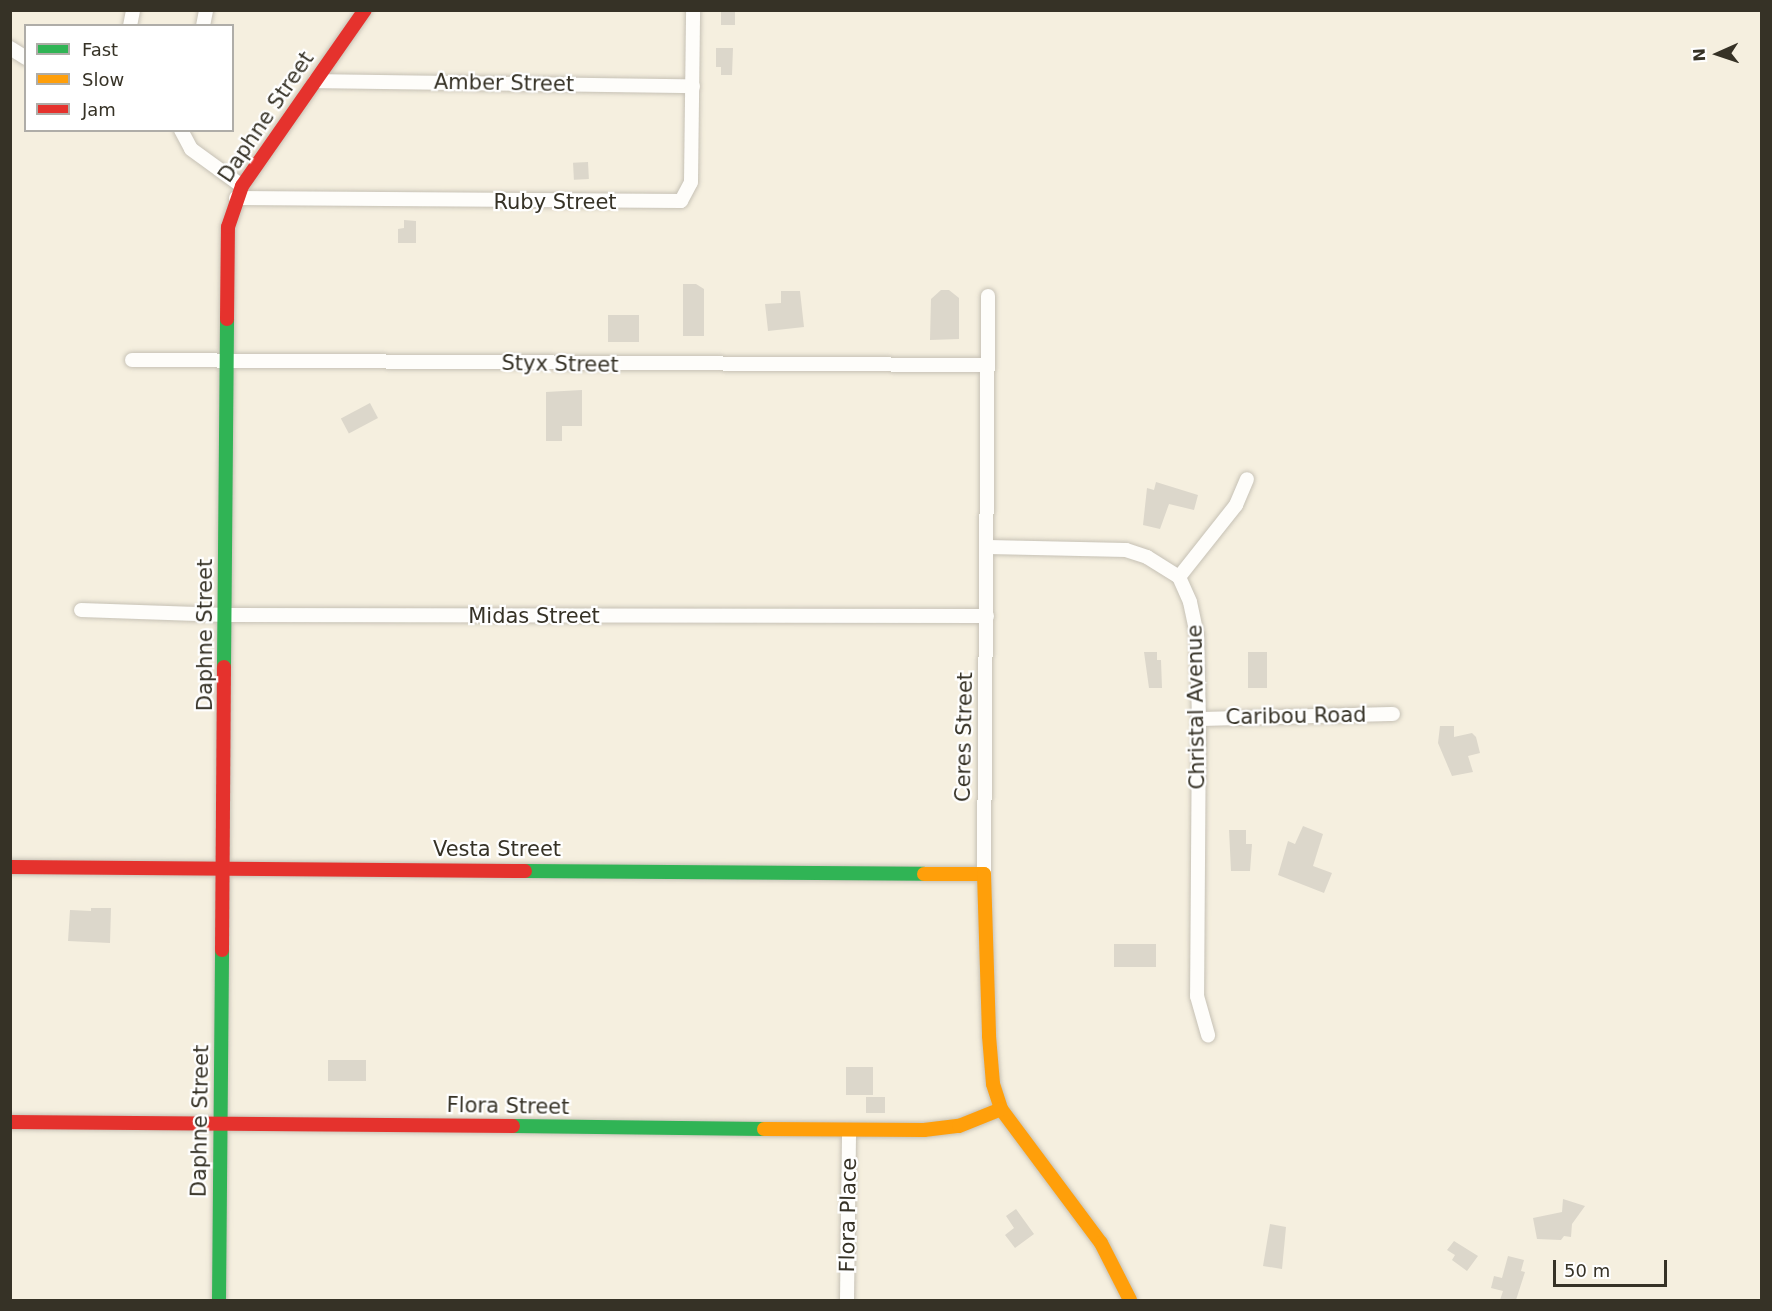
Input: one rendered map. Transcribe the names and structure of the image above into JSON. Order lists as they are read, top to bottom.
{
  "streets": {
    "street": [
      "Amber Street",
      "Daphne Street",
      "Ruby Street",
      "Styx Street",
      "Midas Street",
      "Christal Avenue",
      "Caribou Road",
      "Ceres Street",
      "Vesta Street",
      "Flora Street",
      "Flora Place"
    ]
  },
  "crossings": [
    ["Amber Street", "Daphne Street"],
    ["Amber Street", "Ruby Street"],
    ["Daphne Street", "Ruby Street"],
    ["Daphne Street", "Styx Street"],
    ["Daphne Street", "Midas Street"],
    ["Daphne Street", "Vesta Street"],
    ["Daphne Street", "Flora Street"],
    ["Styx Street", "Ceres Street"],
    ["Midas Street", "Ceres Street"],
    ["Christal Avenue", "Caribou Road"],
    ["Ceres Street", "Vesta Street"],
    ["Ceres Street", "Flora Street"],
    ["Flora Street", "Flora Place"]
  ],
  "legend": ["Fast", "Slow", "Jam"],
  "scale_bar": "50 m",
  "north": "left"
}
